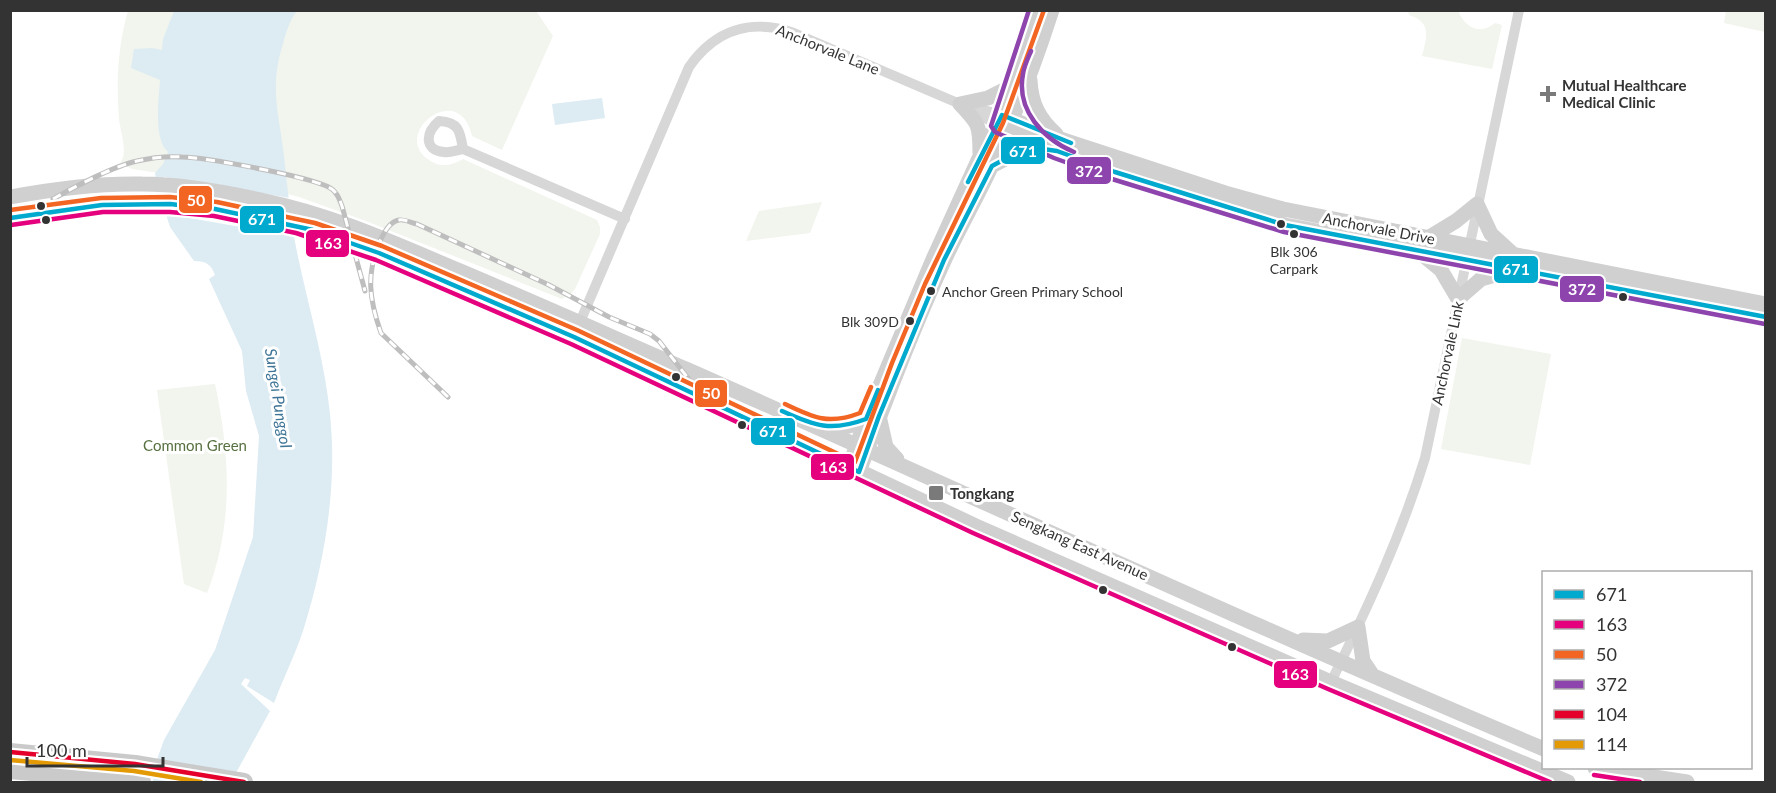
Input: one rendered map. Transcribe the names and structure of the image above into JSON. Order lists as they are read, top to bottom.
{
  "streets": {
    "main road": ["Anchorvale Drive", "Sengkang East Avenue"],
    "street": ["Anchorvale Lane", "Anchorvale Link"]
  },
  "crossings": [
    ["Anchorvale Lane", "Anchorvale Drive"],
    ["Anchorvale Lane", "Sengkang East Avenue"],
    ["Anchorvale Drive", "Anchorvale Link"],
    ["Anchorvale Link", "Sengkang East Avenue"]
  ],
  "water": ["Sungei Punggol"],
  "parks": ["Common Green"],
  "places": {
    "health": ["Mutual Healthcare Medical Clinic"],
    "other": ["Blk 306 Carpark", "Anchor Green Primary School", "Blk 309D"],
    "transit": ["Tongkang"]
  },
  "lines": [
    "transit line 50",
    "transit line 372",
    "transit line 671",
    "transit line 163",
    "transit line 104",
    "transit line 114"
  ],
  "legend": [
    "671",
    "163",
    "50",
    "372",
    "104",
    "114"
  ],
  "scale_bar": "100 m"
}
